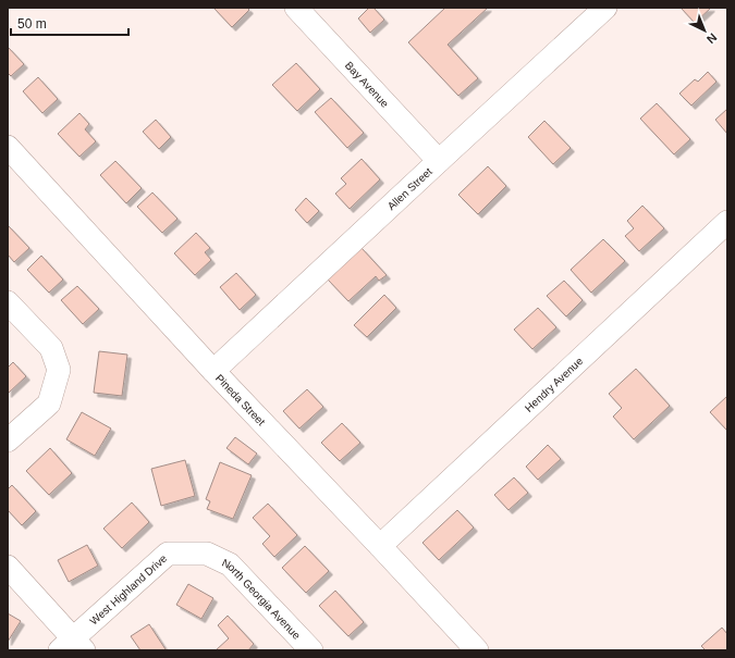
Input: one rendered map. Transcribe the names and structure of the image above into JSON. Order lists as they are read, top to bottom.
{
  "streets": {
    "street": [
      "Bay Avenue",
      "Allen Street",
      "Hendry Avenue",
      "Pineda Street",
      "West Highland Drive",
      "North Georgia Avenue"
    ]
  },
  "crossings": [
    ["Bay Avenue", "Allen Street"],
    ["Allen Street", "Pineda Street"],
    ["Hendry Avenue", "Pineda Street"],
    ["West Highland Drive", "North Georgia Avenue"]
  ],
  "scale_bar": "50 m",
  "north": "bottom right"
}
